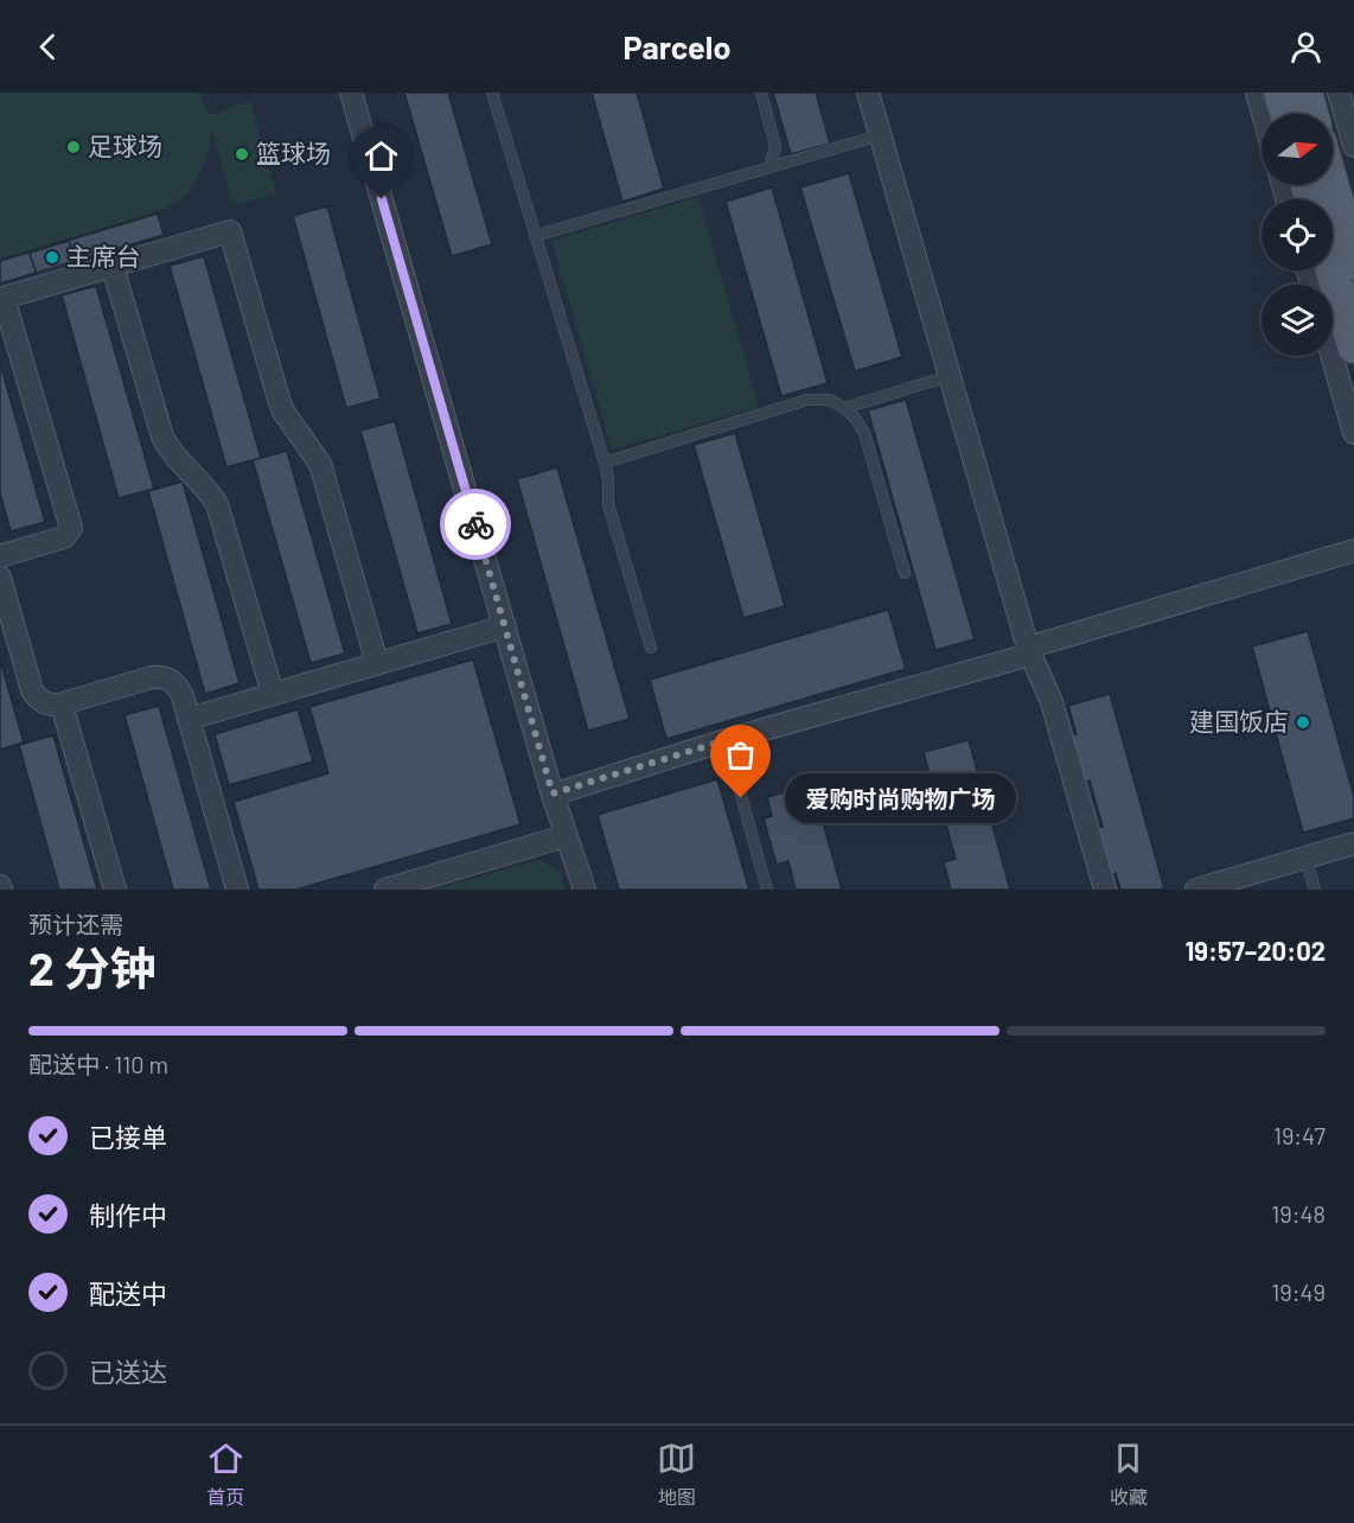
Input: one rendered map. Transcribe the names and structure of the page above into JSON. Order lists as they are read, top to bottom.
{
  "places": [
    "足球场",
    "篮球场",
    "主席台",
    "建国饭店",
    "爱购时尚购物广场"
  ],
  "north": "right",
  "page": {
    "header": "Parcelo",
    "bubble": "爱购时尚购物广场",
    "heading": ["2 分钟", "预计还需", "19:57–20:02"],
    "bar": "配送中 · 110 m",
    "list": [
      ["已接单", "19:47"],
      ["制作中", "19:48"],
      ["配送中", "19:49"],
      "已送达"
    ],
    "tabs": ["首页", "地图", "收藏"]
  }
}
